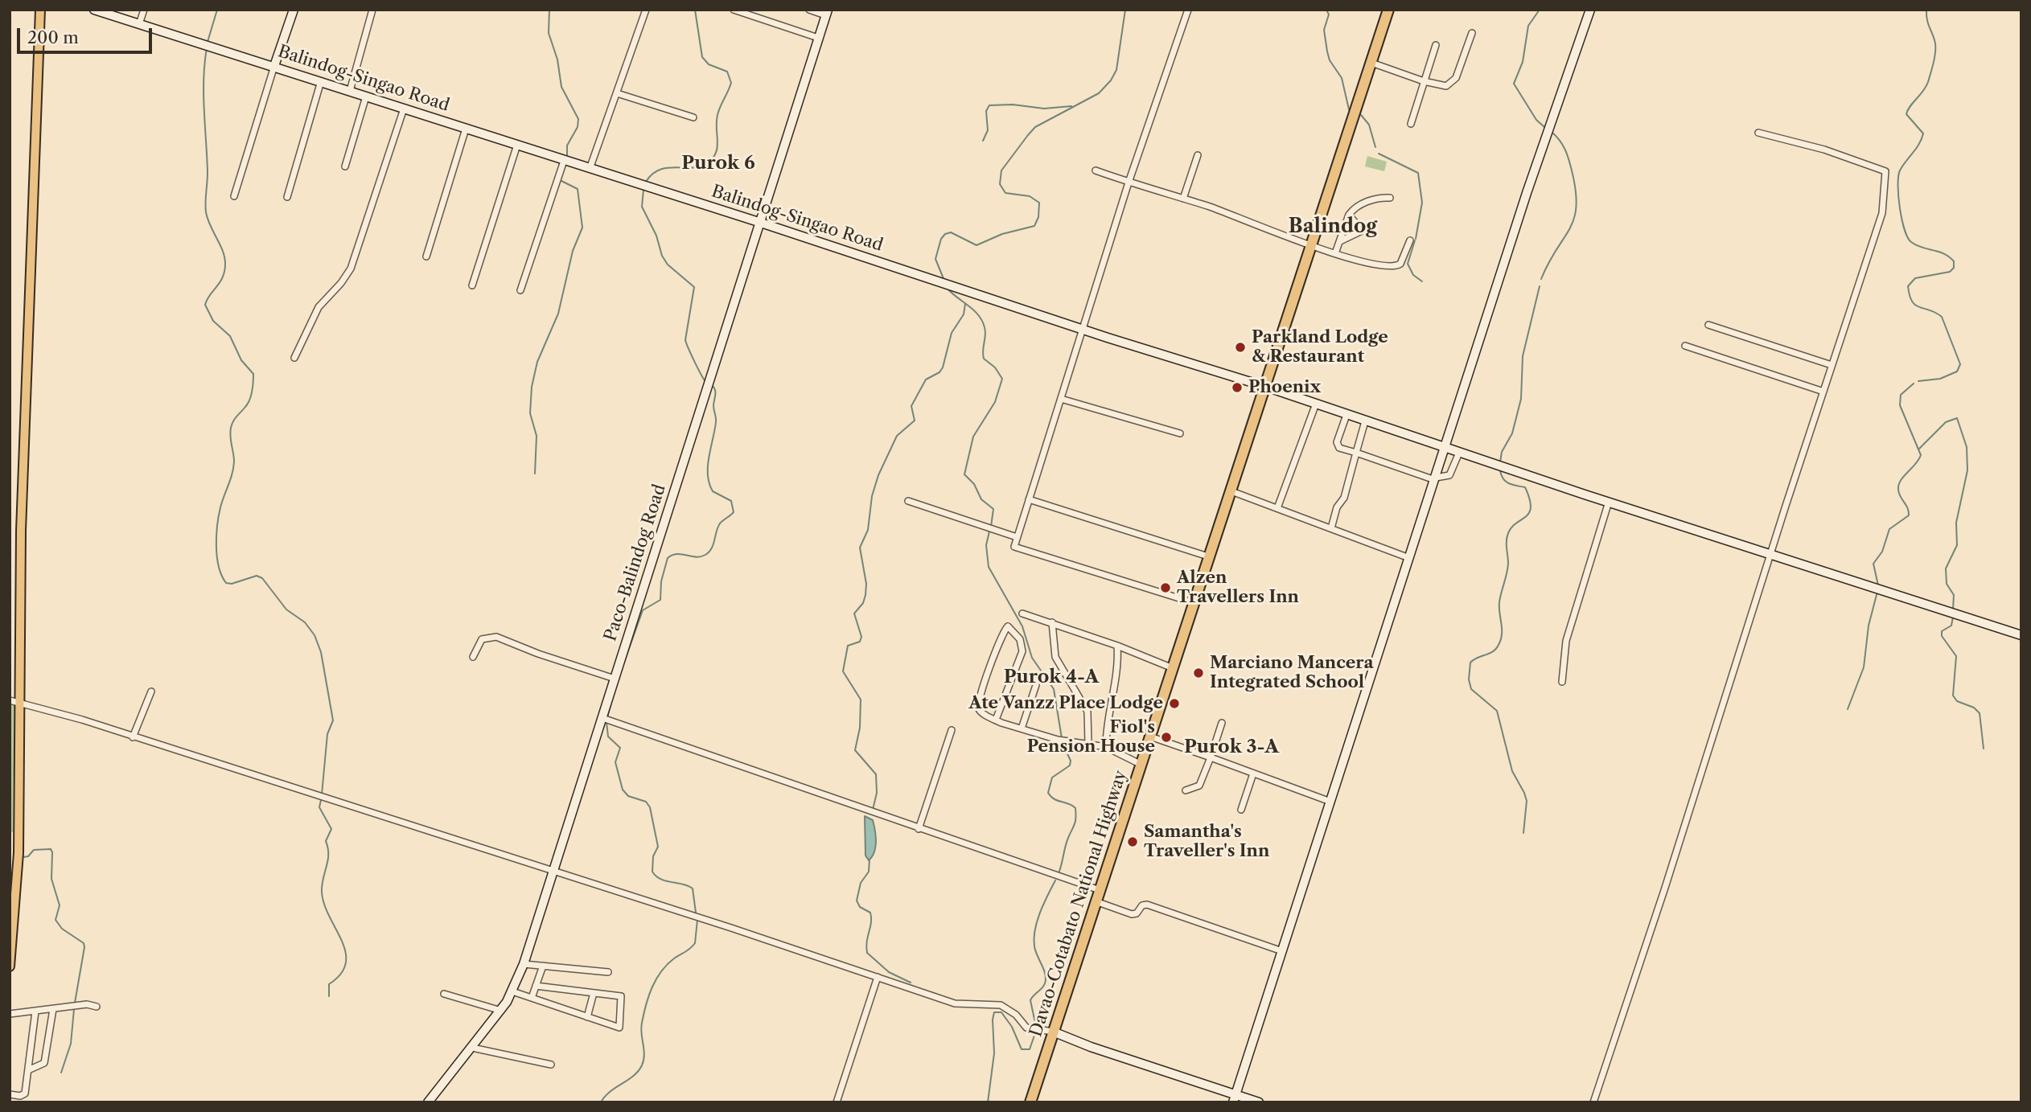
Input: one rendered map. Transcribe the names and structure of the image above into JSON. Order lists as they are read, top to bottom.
{
  "streets": {
    "highway": ["Davao-Cotabato National Highway"],
    "street": ["Balindog-Singao Road", "Paco-Balindog Road"]
  },
  "crossings": [
    ["Balindog-Singao Road", "Paco-Balindog Road"],
    ["Balindog-Singao Road", "Davao-Cotabato National Highway"]
  ],
  "districts": [
    "Purok 6",
    "Balindog",
    "Purok 4-A",
    "Purok 3-A"
  ],
  "places": [
    "Parkland Lodge & Restaurant",
    "Phoenix",
    "Alzen Travellers Inn",
    "Marciano Mancera Integrated School",
    "Ate Vanzz Place Lodge",
    "Fiol's Pension House",
    "Samantha's Traveller's Inn"
  ],
  "scale_bar": "200 m"
}
